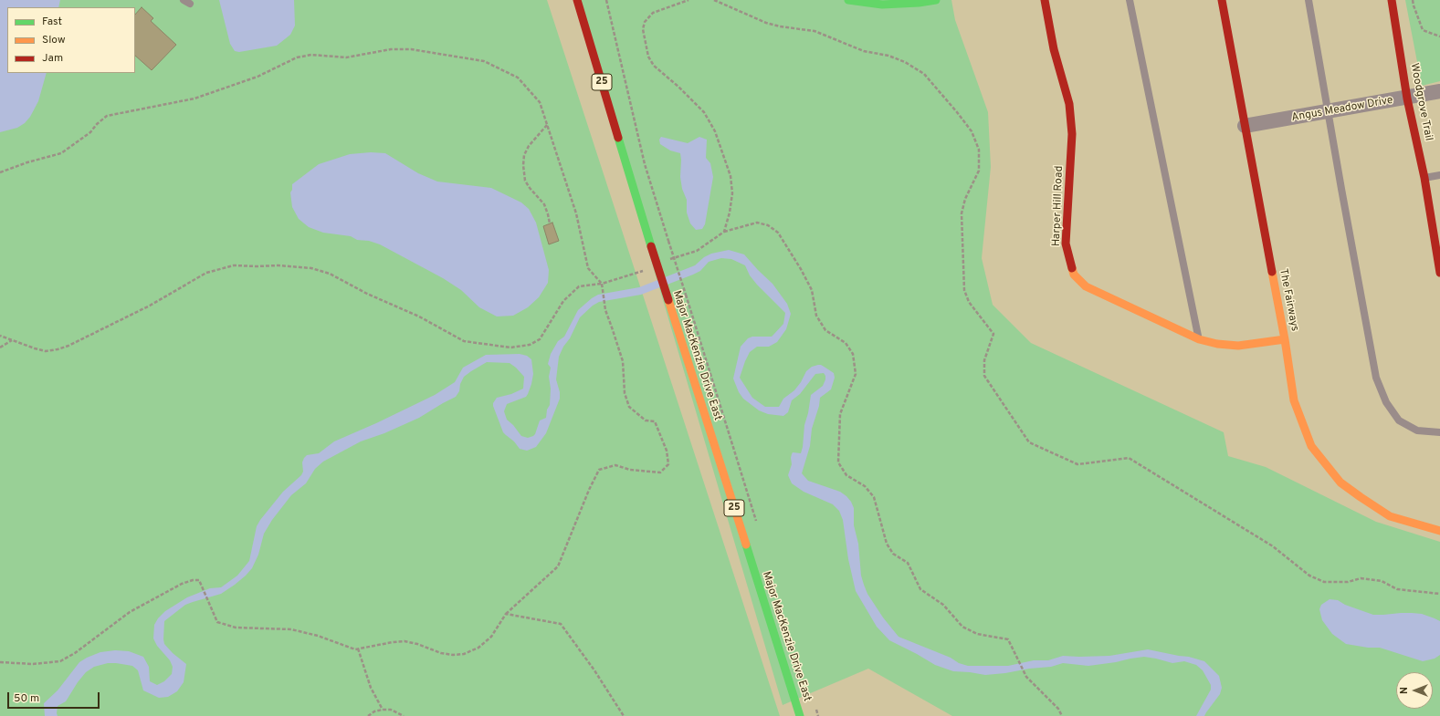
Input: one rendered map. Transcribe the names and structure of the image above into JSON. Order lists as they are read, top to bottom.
{
  "streets": {
    "street": [
      "25",
      "Woodgrove Trail",
      "Angus Meadow Drive",
      "Harper Hill Road",
      "The Fairways",
      "Major MacKenzie Drive East"
    ]
  },
  "crossings": [
    ["Woodgrove Trail", "Angus Meadow Drive"],
    ["Angus Meadow Drive", "The Fairways"],
    ["Harper Hill Road", "The Fairways"]
  ],
  "legend": ["Fast", "Slow", "Jam"],
  "scale_bar": "50 m",
  "north": "left"
}
